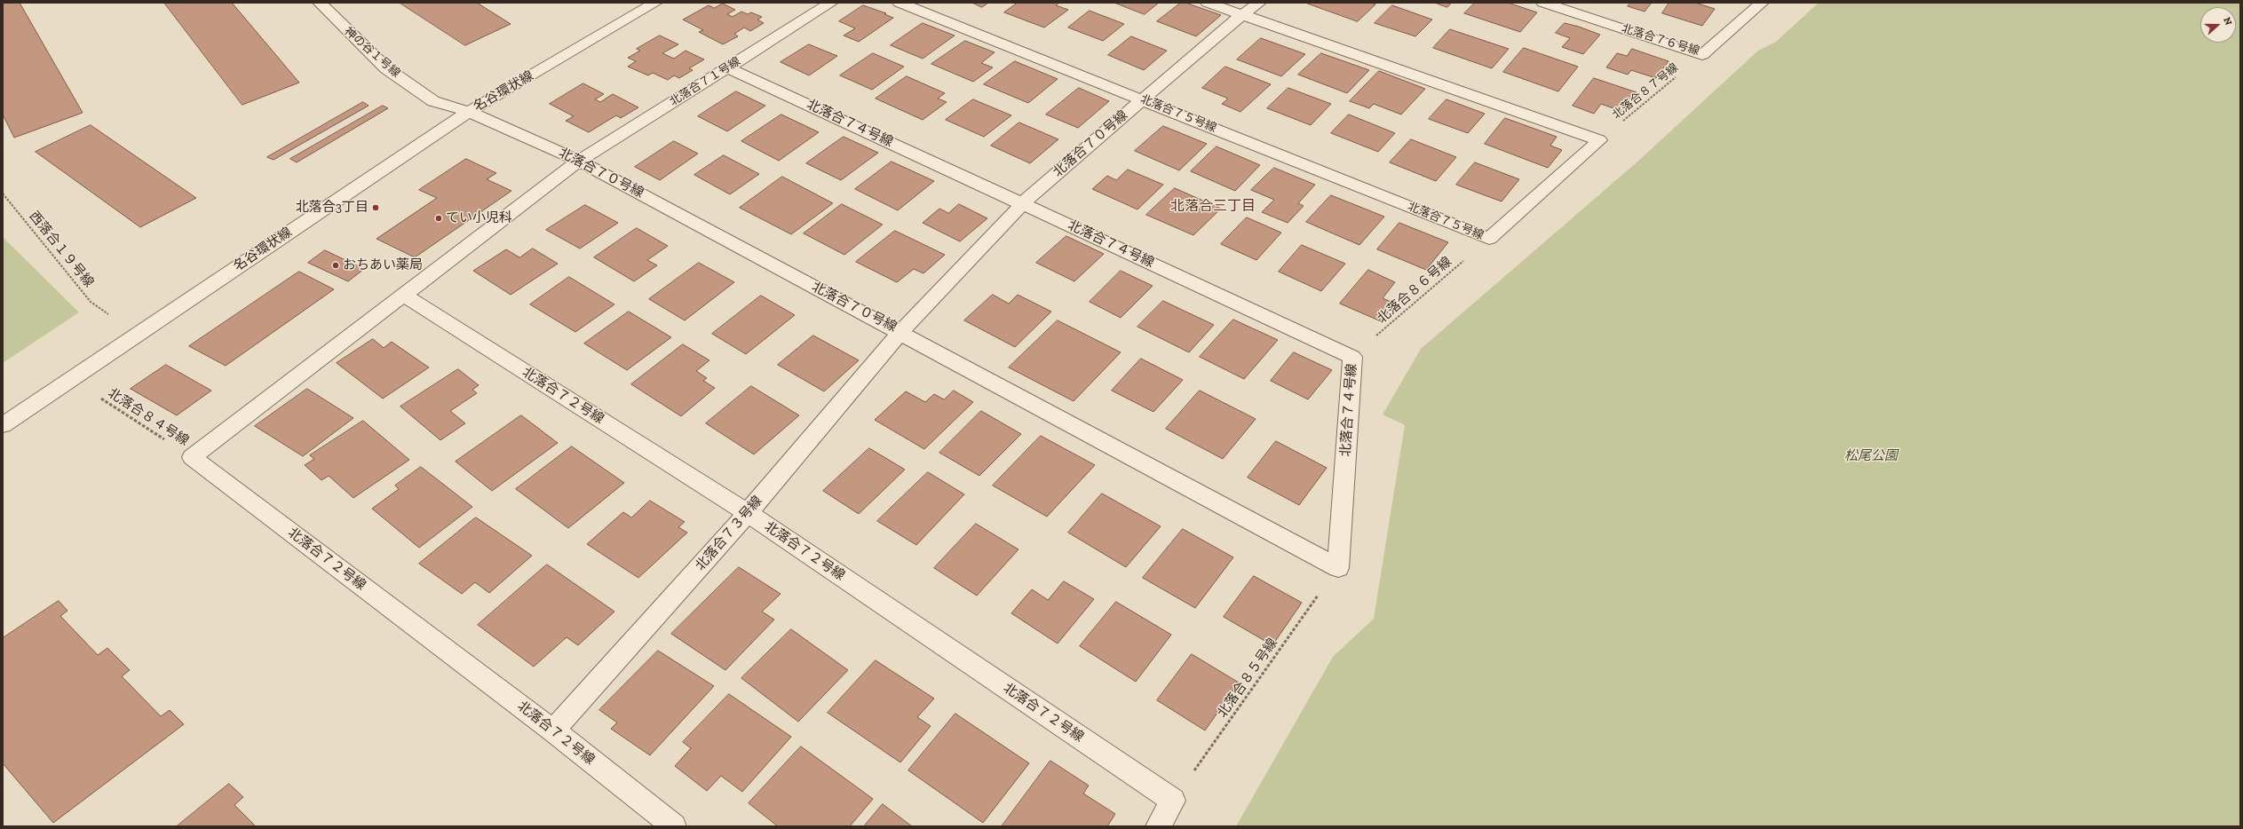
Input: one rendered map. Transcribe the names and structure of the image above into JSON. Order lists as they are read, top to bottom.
{
  "streets": {
    "street": [
      "北落合７６号線",
      "神の谷１号線",
      "北落合７１号線",
      "名谷環状線",
      "北落合７５号線",
      "北落合７４号線",
      "北落合７０号線",
      "北落合７２号線",
      "北落合７３号線"
    ],
    "path": [
      "北落合８７号線",
      "西落合１９号線",
      "北落合８６号線",
      "北落合８４号線",
      "北落合８５号線"
    ]
  },
  "crossings": [
    ["北落合７６号線", "北落合８７号線"],
    ["神の谷１号線", "名谷環状線"],
    ["神の谷１号線", "北落合７０号線"],
    ["北落合７１号線", "北落合７４号線"],
    ["北落合７１号線", "北落合７０号線"],
    ["名谷環状線", "北落合７０号線"],
    ["北落合８７号線", "北落合７５号線"],
    ["北落合７５号線", "北落合７０号線"],
    ["北落合７５号線", "北落合８６号線"],
    ["北落合７４号線", "北落合７０号線"],
    ["北落合７４号線", "北落合８６号線"],
    ["北落合７４号線", "北落合８５号線"],
    ["北落合７０号線", "北落合７３号線"],
    ["北落合７２号線", "北落合８４号線"],
    ["北落合７２号線", "北落合７３号線"],
    ["北落合７２号線", "北落合８５号線"]
  ],
  "districts": ["北落合三丁目"],
  "parks": ["松尾公園"],
  "places": ["北落合3丁目", "てい小児科", "おちあい薬局"],
  "north": "right"
}
